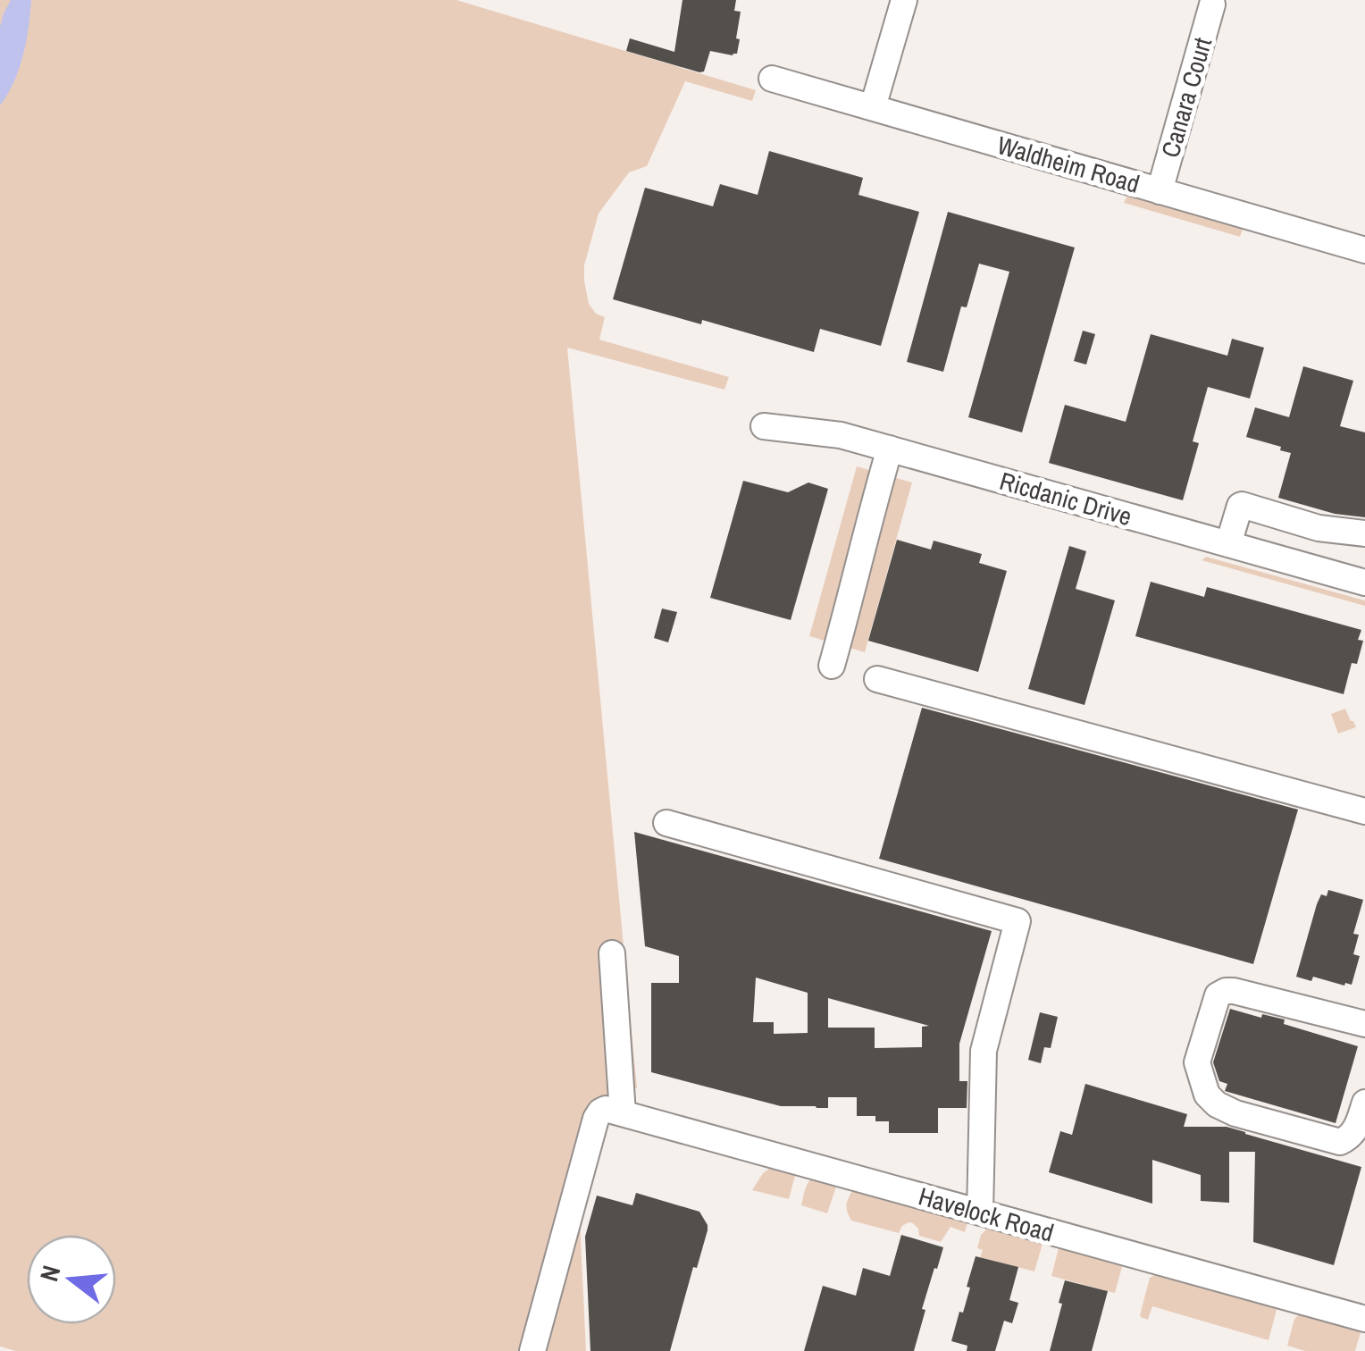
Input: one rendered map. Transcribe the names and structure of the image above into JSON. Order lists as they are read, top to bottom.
{
  "streets": {
    "street": [
      "Canara Court",
      "Waldheim Road",
      "Ricdanic Drive",
      "Havelock Road"
    ]
  },
  "crossings": [
    ["Canara Court", "Waldheim Road"]
  ],
  "north": "left"
}
